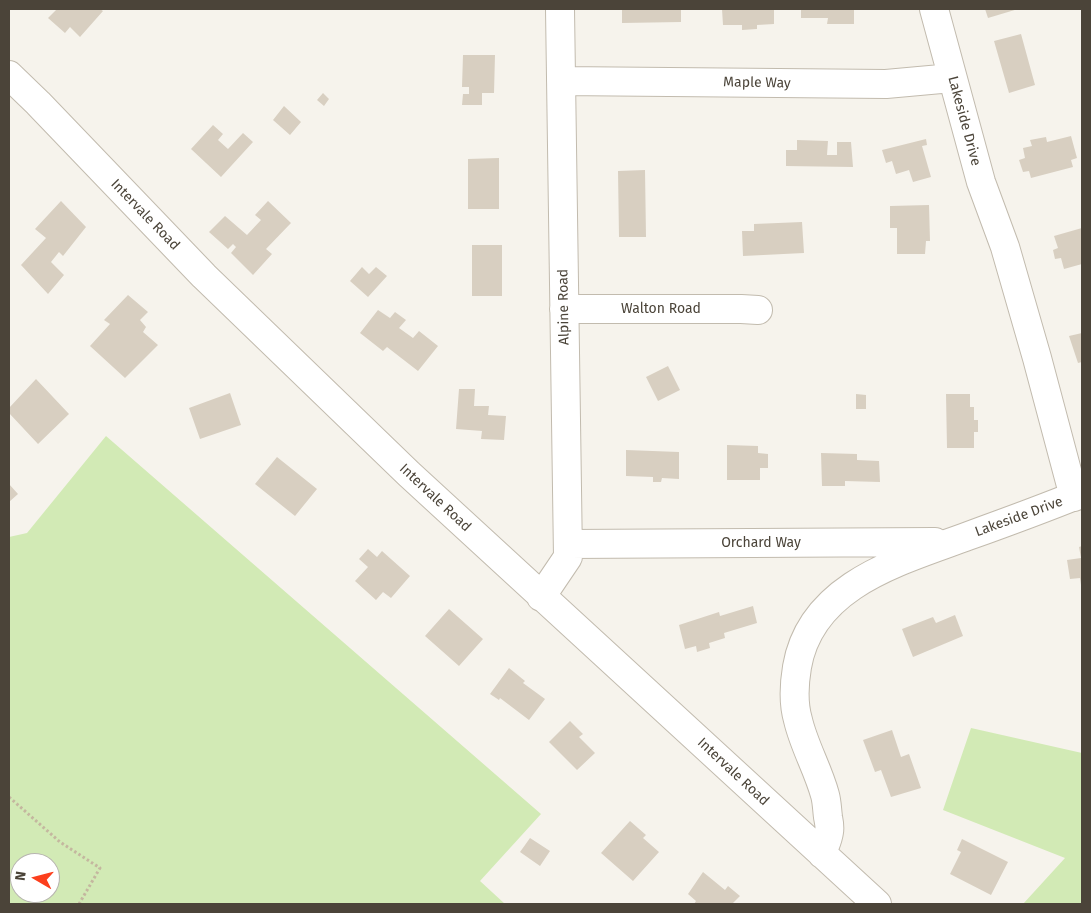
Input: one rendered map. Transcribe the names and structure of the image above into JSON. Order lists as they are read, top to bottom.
{
  "streets": {
    "street": [
      "Maple Way",
      "Lakeside Drive",
      "Intervale Road",
      "Alpine Road",
      "Walton Road",
      "Orchard Way"
    ]
  },
  "crossings": [
    ["Maple Way", "Lakeside Drive"],
    ["Maple Way", "Alpine Road"],
    ["Lakeside Drive", "Intervale Road"],
    ["Lakeside Drive", "Orchard Way"],
    ["Intervale Road", "Alpine Road"],
    ["Alpine Road", "Walton Road"],
    ["Alpine Road", "Orchard Way"]
  ],
  "north": "left"
}
